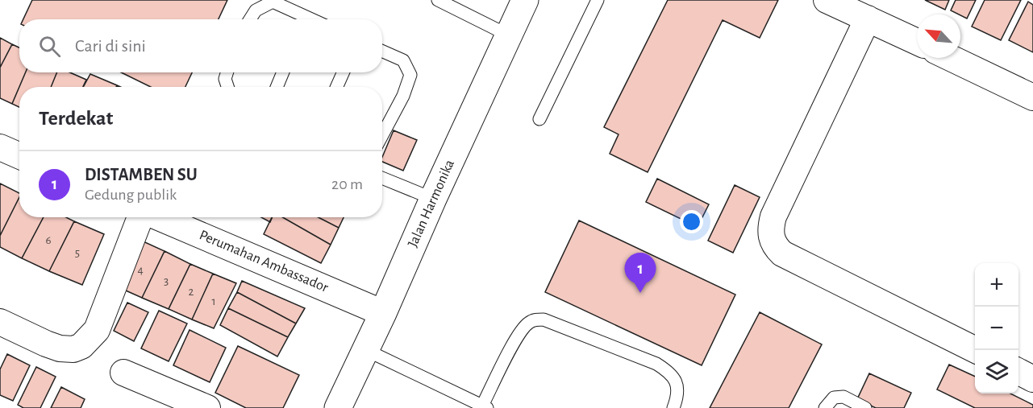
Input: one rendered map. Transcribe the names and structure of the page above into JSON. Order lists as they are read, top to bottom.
{
  "streets": {
    "street": ["Jalan Harmonika", "Perumahan Ambassador"]
  },
  "crossings": [
    ["Jalan Harmonika", "Perumahan Ambassador"]
  ],
  "house_numbers": [
    "6",
    "5",
    "4",
    "3",
    "2",
    "1"
  ],
  "north": "top left",
  "page": {
    "search": "Cari di sini",
    "heading": "Terdekat",
    "list": [
      {
        "mark": "1",
        "name": "DISTAMBEN SU",
        "note": "Gedung publik",
        "value": "20 m"
      }
    ],
    "pins": "1",
    "map_buttons": ["+", "−"]
  }
}
